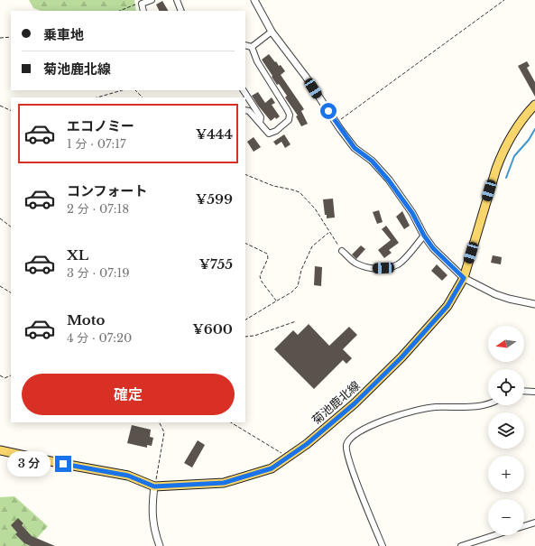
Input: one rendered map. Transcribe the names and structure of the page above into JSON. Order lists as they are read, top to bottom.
{
  "streets": {
    "main road": ["菊池鹿北線"]
  },
  "north": "left",
  "page": {
    "banner": ["乗車地", "菊池鹿北線"],
    "list": [
      {
        "name": "エコノミー",
        "note": "1 分 · 07:17",
        "value": "¥444"
      },
      {
        "name": "コンフォート",
        "note": "2 分 · 07:18",
        "value": "¥599"
      },
      {
        "name": "XL",
        "note": "3 分 · 07:19",
        "value": "¥755"
      },
      {
        "name": "Moto",
        "note": "4 分 · 07:20",
        "value": "¥600"
      }
    ],
    "map_buttons": ["+", "−"],
    "buttons": "確定",
    "bubble": "3 分"
  }
}
